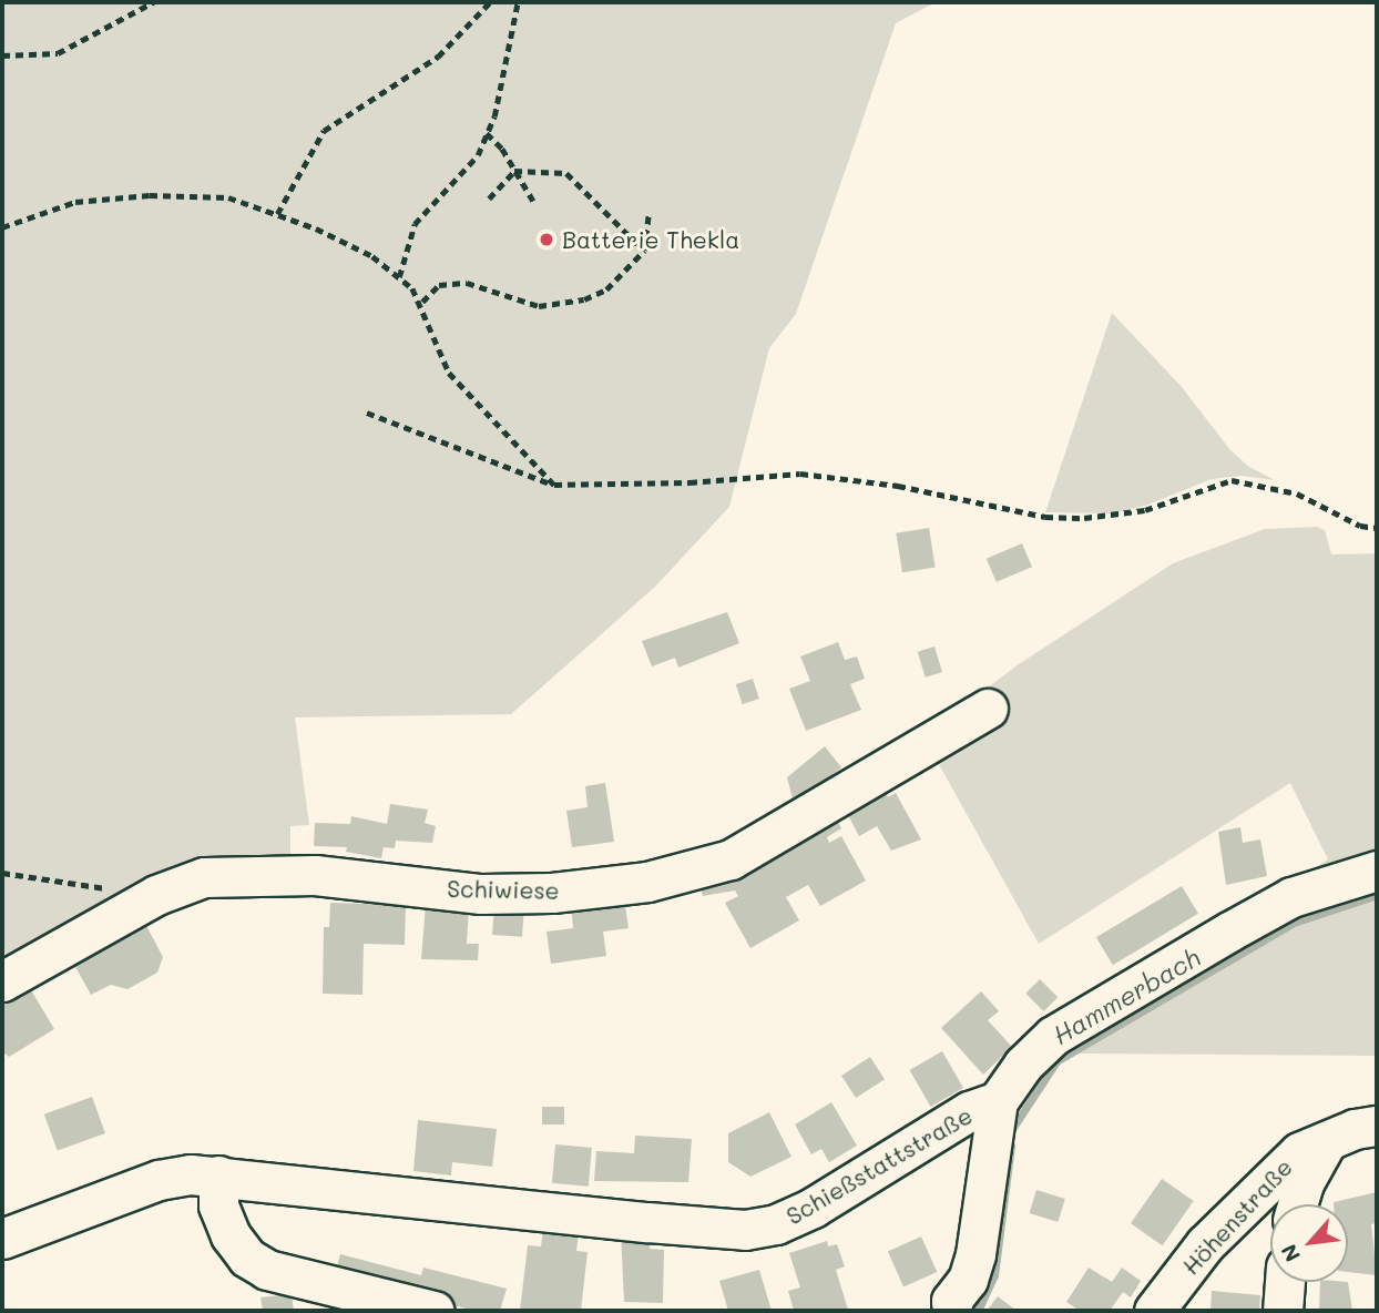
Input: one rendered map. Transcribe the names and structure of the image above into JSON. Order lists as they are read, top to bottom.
{
  "streets": {
    "street": ["Schiwiese", "Schießstattstraße", "Höhenstraße"]
  },
  "water": ["Hammerbach"],
  "places": ["Batterie Thekla"],
  "north": "bottom left"
}
